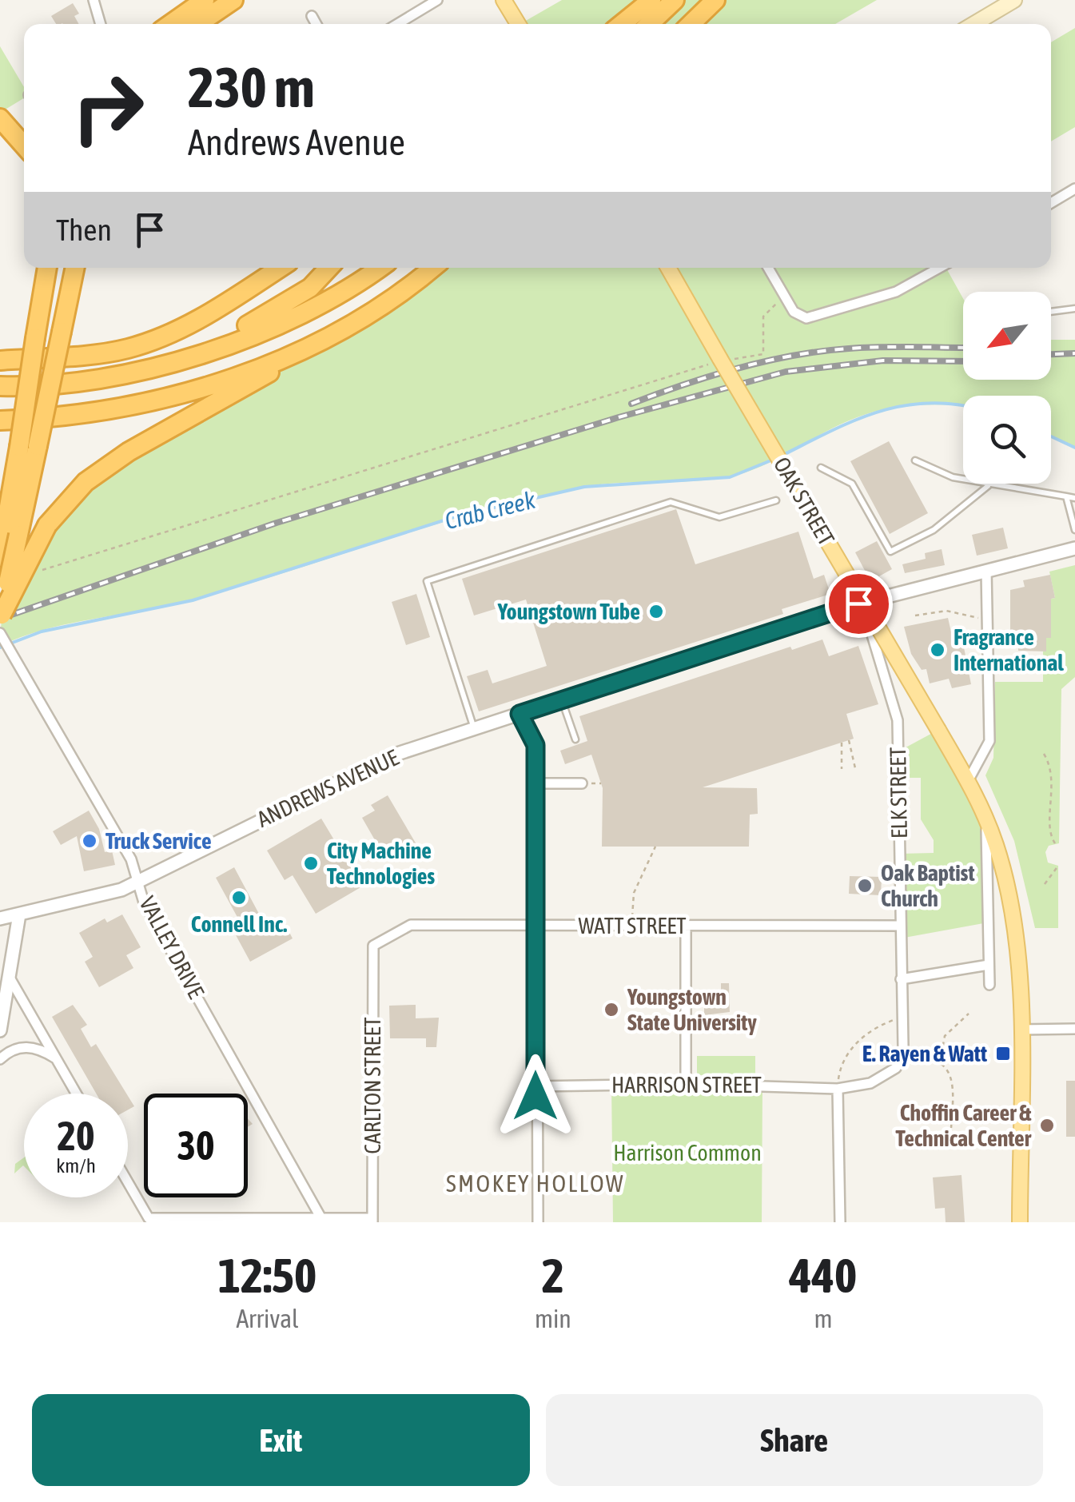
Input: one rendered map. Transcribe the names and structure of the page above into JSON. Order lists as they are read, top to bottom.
{
  "streets": {
    "main road": ["OAK STREET"],
    "street": [
      "ANDREWS AVENUE",
      "ELK STREET",
      "WATT STREET",
      "VALLEY DRIVE",
      "HARRISON STREET",
      "CARLTON STREET"
    ]
  },
  "crossings": [
    ["ANDREWS AVENUE", "ELK STREET"],
    ["ANDREWS AVENUE", "VALLEY DRIVE"],
    ["ELK STREET", "WATT STREET"],
    ["WATT STREET", "CARLTON STREET"]
  ],
  "districts": ["SMOKEY HOLLOW"],
  "water": ["Crab Creek"],
  "parks": ["Harrison Common"],
  "places": {
    "other": [
      "Youngstown Tube",
      "Fragrance International",
      "Truck Service",
      "City Machine Technologies",
      "Oak Baptist Church",
      "Connell Inc.",
      "Youngstown State University",
      "Choffin Career & Technical Center"
    ],
    "transit": ["E. Rayen & Watt"]
  },
  "north": "bottom left",
  "page": {
    "turn": ["230 m", "Andrews Avenue"],
    "then": "Then",
    "speed": "20 km/h",
    "limit": "30",
    "eta": [
      "12:50",
      "Arrival",
      "2",
      "min",
      "440",
      "m"
    ],
    "buttons": ["Exit", "Share"]
  }
}
